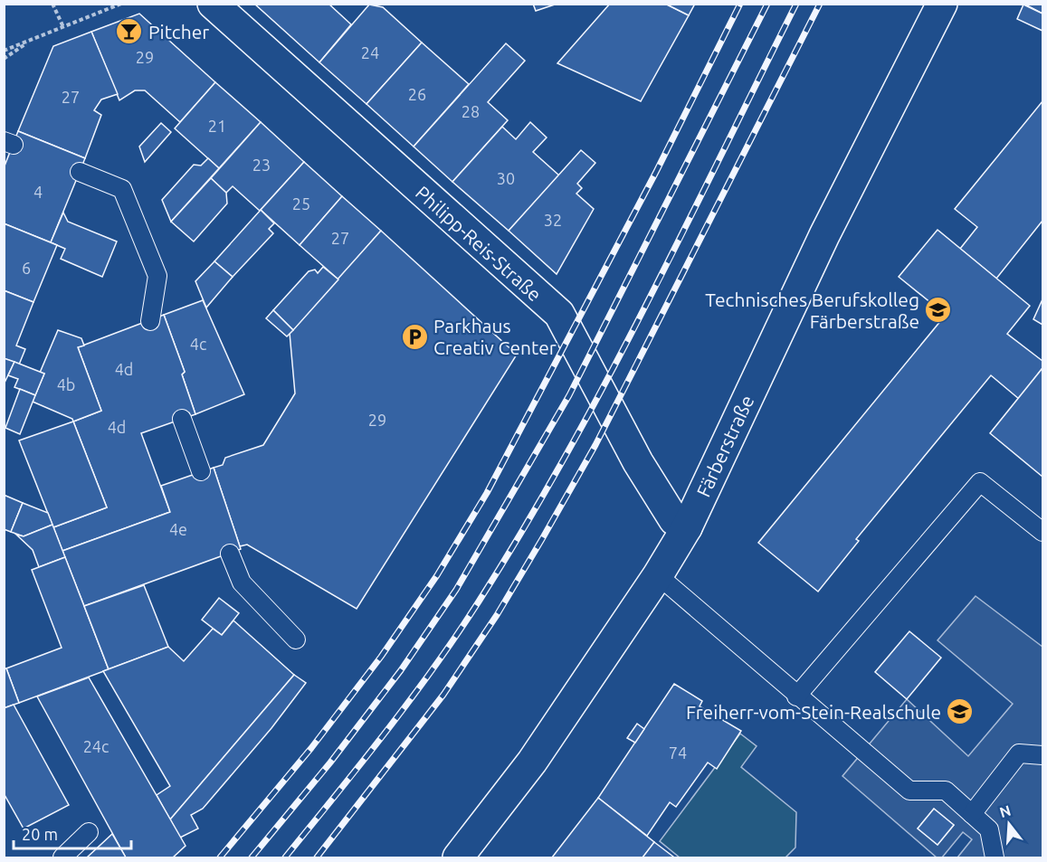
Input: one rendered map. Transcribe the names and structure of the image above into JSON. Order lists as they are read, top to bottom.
{
  "streets": {
    "street": ["Philipp-Reis-Straße", "Färberstraße"]
  },
  "crossings": [
    ["Philipp-Reis-Straße", "Färberstraße"]
  ],
  "places": {
    "bar": ["Pitcher"],
    "school or university": ["Technisches Berufskolleg Färberstraße", "Freiherr-vom-Stein-Realschule"],
    "parking": ["Parkhaus Creativ Center"]
  },
  "house_numbers": [
    "24",
    "29",
    "26",
    "27",
    "28",
    "21",
    "23",
    "30",
    "4",
    "25",
    "32",
    "27",
    "6",
    "4c",
    "4d",
    "4b",
    "29",
    "4d",
    "4e",
    "24c",
    "74"
  ],
  "scale_bar": "20 m",
  "north": "top"
}
